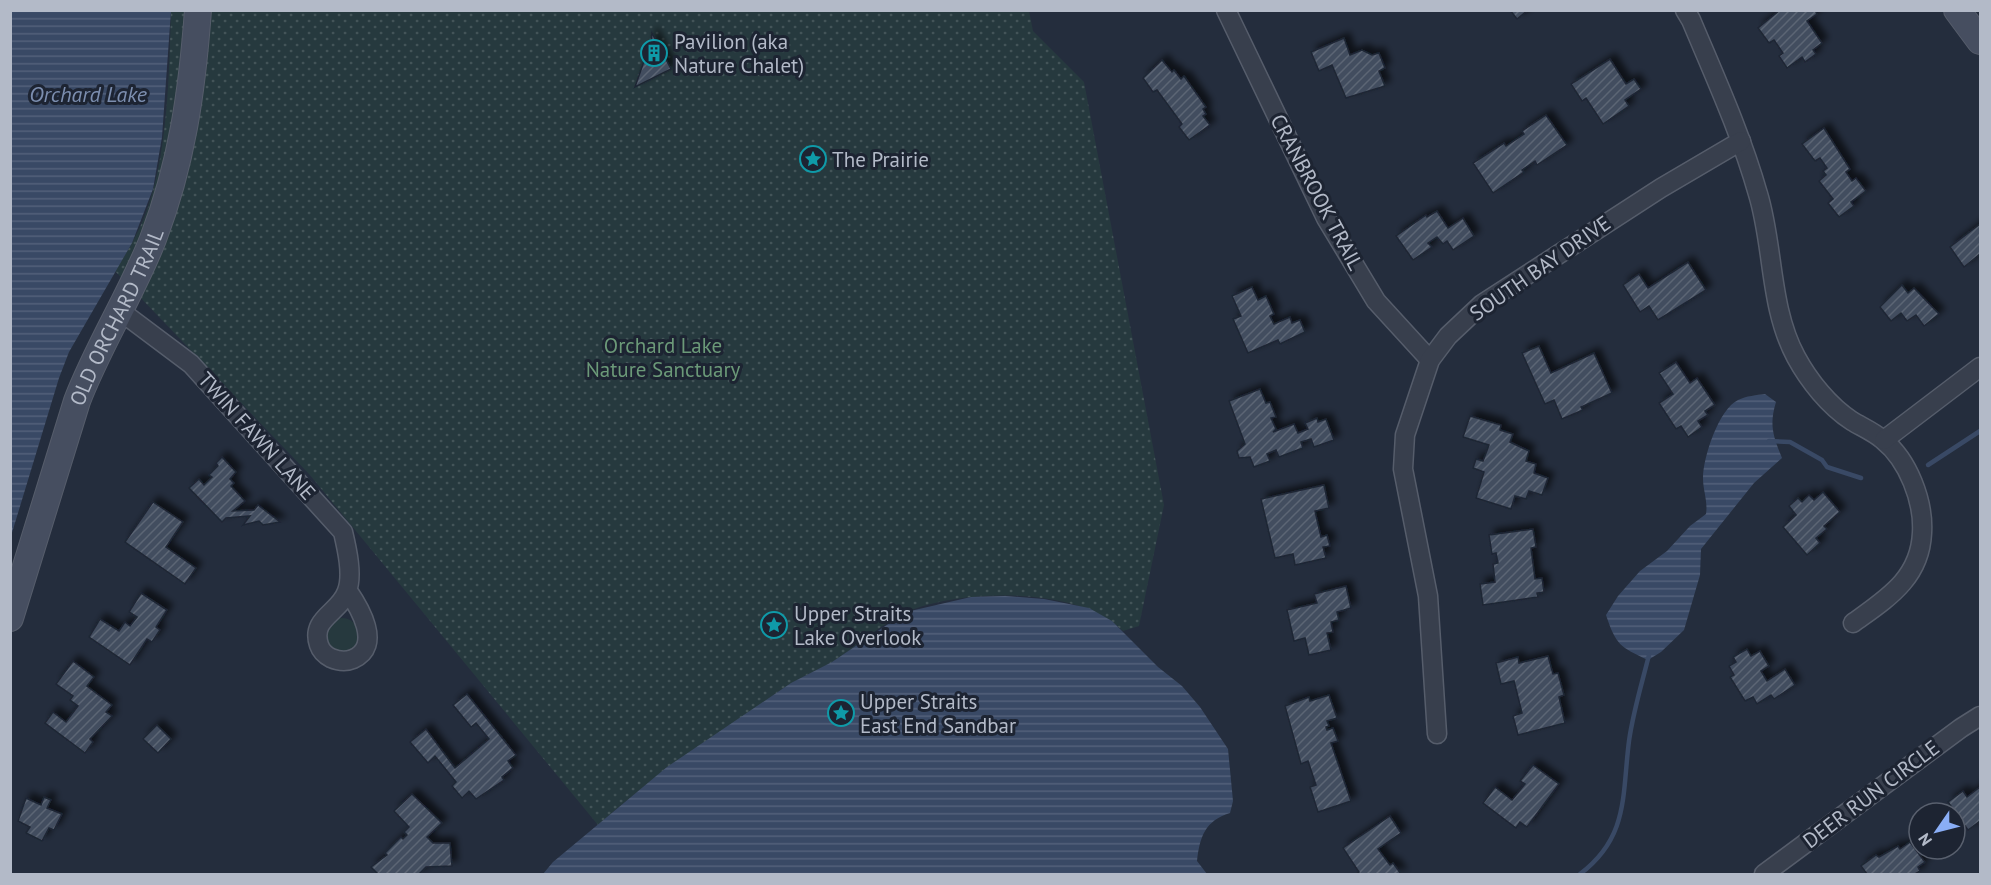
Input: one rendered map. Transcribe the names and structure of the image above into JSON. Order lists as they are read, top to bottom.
{
  "streets": {
    "street": [
      "CRANBROOK TRAIL",
      "SOUTH BAY DRIVE",
      "OLD ORCHARD TRAIL",
      "TWIN FAWN LANE",
      "DEER RUN CIRCLE"
    ]
  },
  "crossings": [
    ["CRANBROOK TRAIL", "SOUTH BAY DRIVE"],
    ["OLD ORCHARD TRAIL", "TWIN FAWN LANE"]
  ],
  "water": ["Orchard Lake"],
  "parks": ["Orchard Lake Nature Sanctuary"],
  "places": {
    "building": ["Pavilion (aka Nature Chalet)"],
    "place": ["The Prairie", "Upper Straits Lake Overlook", "Upper Straits East End Sandbar"]
  },
  "north": "bottom left"
}
